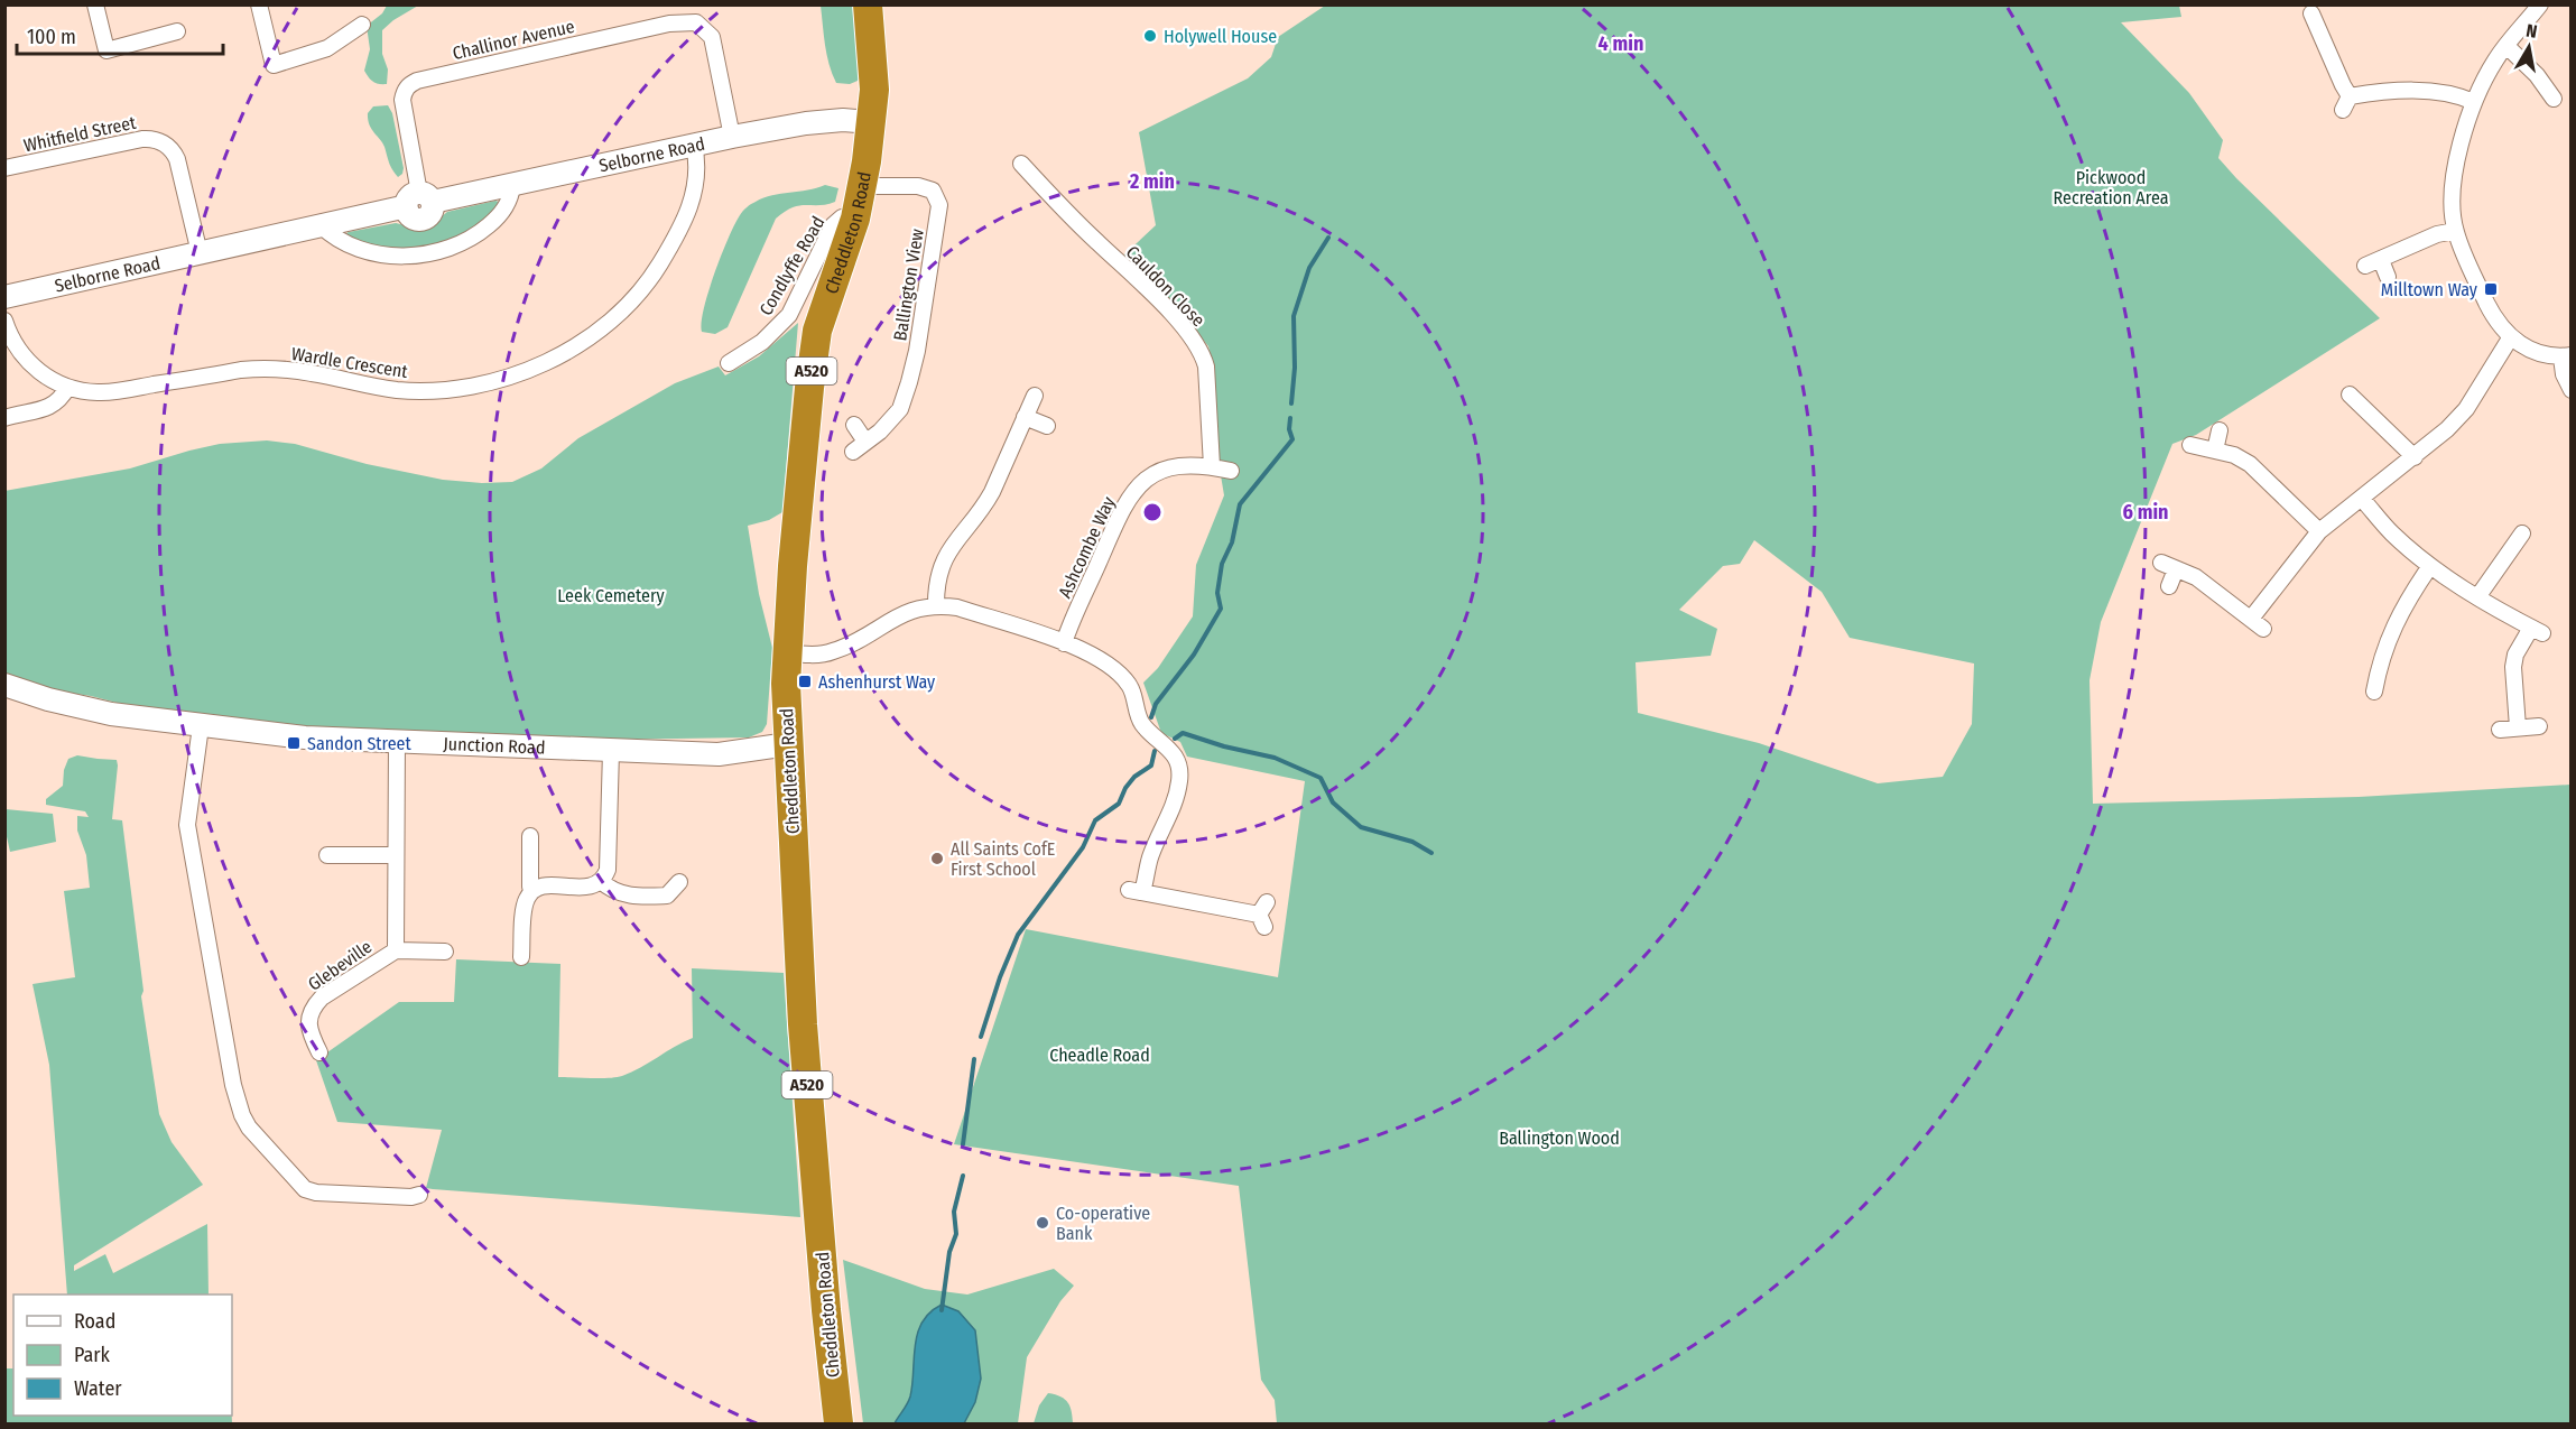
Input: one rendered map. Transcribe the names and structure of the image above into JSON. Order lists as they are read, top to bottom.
{
  "streets": {
    "highway": ["Cheddleton Road", "A520"],
    "street": [
      "Challinor Avenue",
      "Whitfield Street",
      "Selborne Road",
      "Condlyffe Road",
      "Ballington View",
      "Cauldon Close",
      "Wardle Crescent",
      "Ashcombe Way",
      "Junction Road",
      "Glebeville"
    ]
  },
  "crossings": [
    ["Challinor Avenue", "Selborne Road"],
    ["Whitfield Street", "Selborne Road"],
    ["Selborne Road", "Cheddleton Road"],
    ["Selborne Road", "Wardle Crescent"],
    ["Cheddleton Road", "Condlyffe Road"],
    ["Cheddleton Road", "Ballington View"],
    ["Cheddleton Road", "Junction Road"],
    ["Cauldon Close", "Ashcombe Way"],
    ["Junction Road", "Glebeville"]
  ],
  "parks": [
    "Pickwood Recreation Area",
    "Leek Cemetery",
    "Cheadle Road",
    "Ballington Wood"
  ],
  "places": {
    "other": ["Holywell House", "All Saints CofE First School", "Co-operative Bank"],
    "transit": ["Milltown Way", "Ashenhurst Way", "Sandon Street"]
  },
  "legend": ["Road", "Park", "Water"],
  "scale_bar": "100 m",
  "north": "top",
  "rings": ["4 min", "2 min", "6 min"]
}
